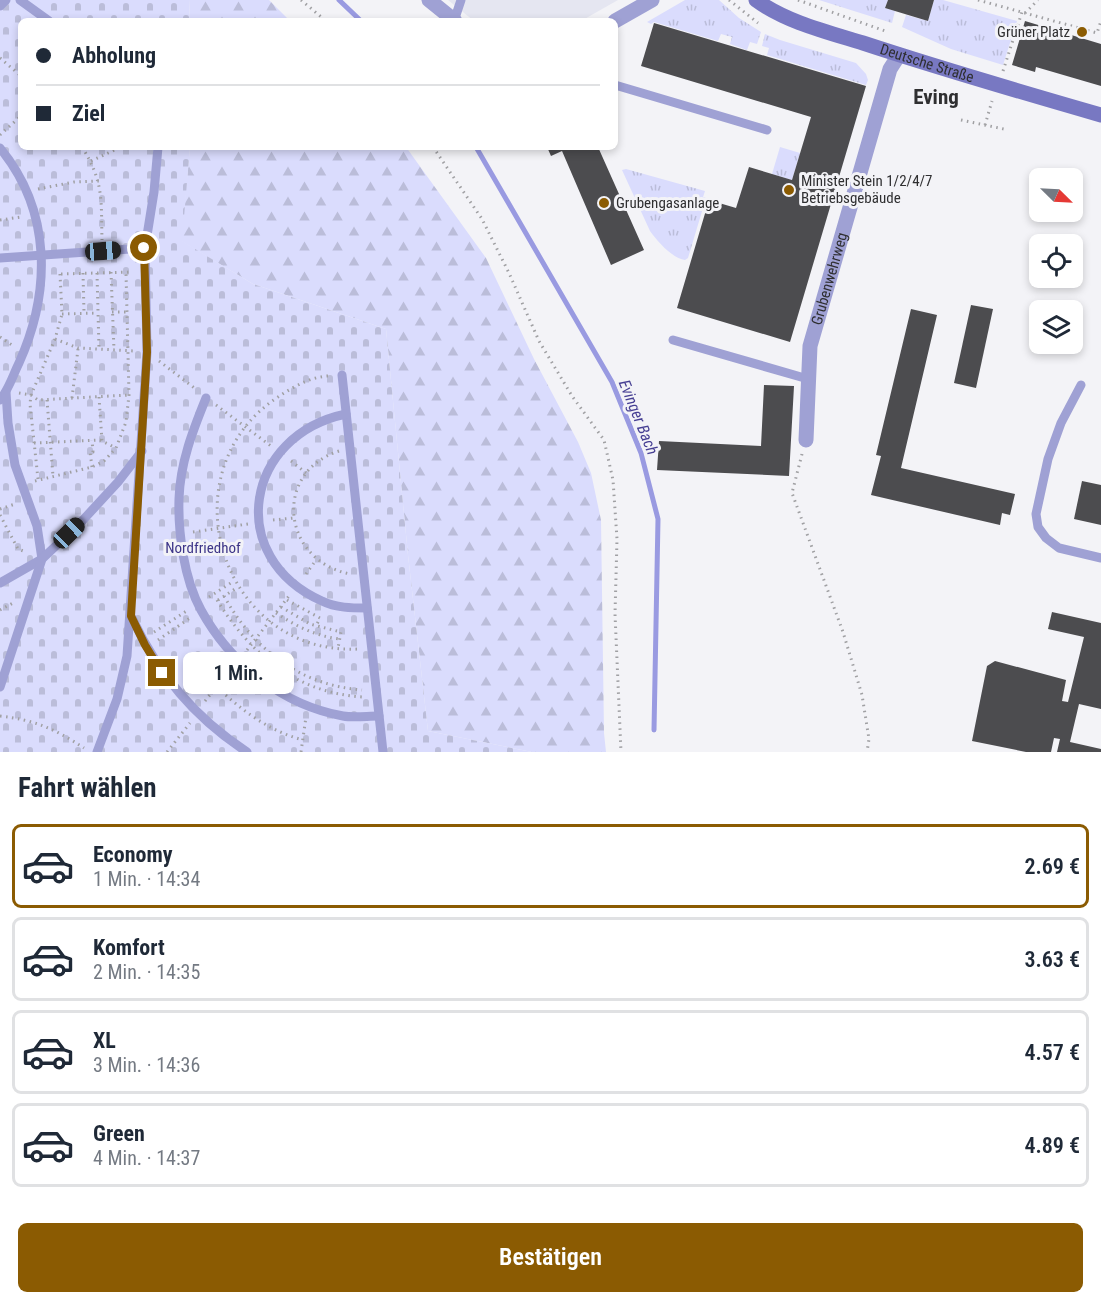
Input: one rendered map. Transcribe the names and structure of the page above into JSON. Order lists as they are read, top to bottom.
{
  "streets": {
    "street": ["Deutsche Straße", "Grubenwehrweg"]
  },
  "crossings": [
    ["Deutsche Straße", "Grubenwehrweg"]
  ],
  "districts": ["Eving"],
  "water": ["Evinger Bach"],
  "parks": ["Nordfriedhof"],
  "places": ["Grüner Platz", "Minister Stein 1/2/4/7 Betriebsgebäude", "Grubengasanlage"],
  "north": "bottom right",
  "page": {
    "banner": ["Abholung", "Ziel"],
    "bubble": "1 Min.",
    "heading": "Fahrt wählen",
    "list": [
      {
        "name": "Economy",
        "note": "1 Min. · 14:34",
        "value": "2.69 €"
      },
      {
        "name": "Komfort",
        "note": "2 Min. · 14:35",
        "value": "3.63 €"
      },
      {
        "name": "XL",
        "note": "3 Min. · 14:36",
        "value": "4.57 €"
      },
      {
        "name": "Green",
        "note": "4 Min. · 14:37",
        "value": "4.89 €"
      }
    ],
    "buttons": "Bestätigen"
  }
}
